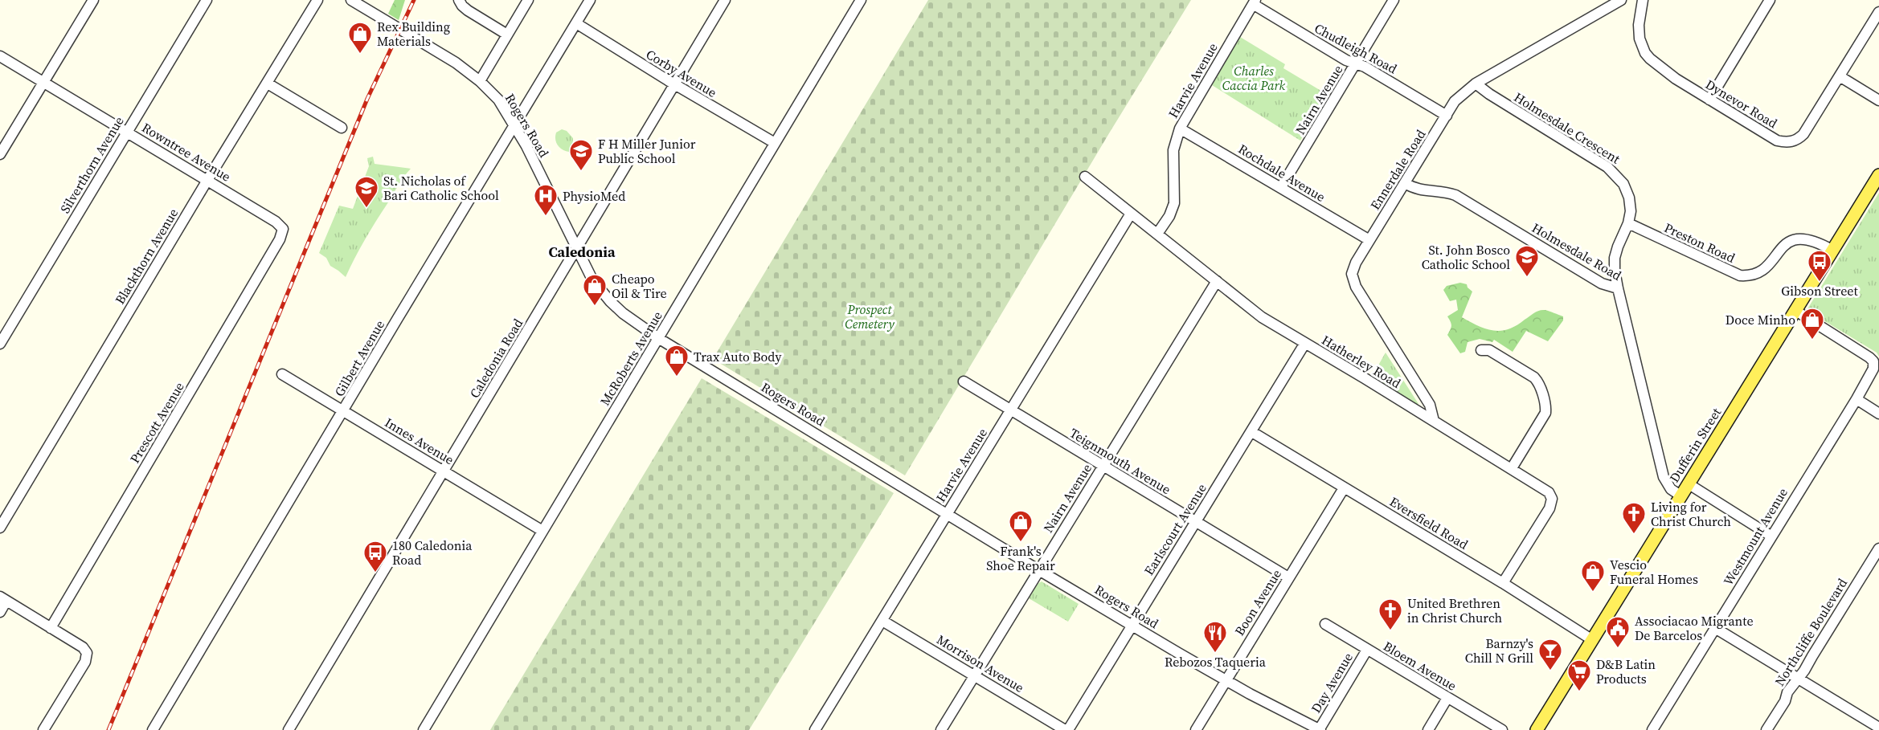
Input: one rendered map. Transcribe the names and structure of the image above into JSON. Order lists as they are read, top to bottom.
{
  "streets": {
    "main road": ["Dufferin Street"],
    "street": [
      "Chudleigh Road",
      "Corby Avenue",
      "Harvie Avenue",
      "Nairn Avenue",
      "Dynevor Road",
      "Rogers Road",
      "Holmesdale Crescent",
      "Rowntree Avenue",
      "Silverthorn Avenue",
      "Ennerdale Road",
      "Rochdale Avenue",
      "Preston Road",
      "Holmesdale Road",
      "Blackthorn Avenue",
      "Gilbert Avenue",
      "Caledonia Road",
      "McRoberts Avenue",
      "Hatherley Road",
      "Prescott Avenue",
      "Innes Avenue",
      "Teignmouth Avenue",
      "Eversfield Road",
      "Earlscourt Avenue",
      "Westmount Avenue",
      "Boon Avenue",
      "Northcliffe Boulevard",
      "Morrison Avenue",
      "Bloem Avenue",
      "Day Avenue"
    ]
  },
  "crossings": [
    ["Chudleigh Road", "Harvie Avenue"],
    ["Chudleigh Road", "Nairn Avenue"],
    ["Chudleigh Road", "Ennerdale Road"],
    ["Corby Avenue", "Gilbert Avenue"],
    ["Corby Avenue", "Caledonia Road"],
    ["Corby Avenue", "McRoberts Avenue"],
    ["Harvie Avenue", "Rogers Road"],
    ["Harvie Avenue", "Rochdale Avenue"],
    ["Harvie Avenue", "Hatherley Road"],
    ["Harvie Avenue", "Teignmouth Avenue"],
    ["Harvie Avenue", "Morrison Avenue"],
    ["Nairn Avenue", "Rogers Road"],
    ["Nairn Avenue", "Rochdale Avenue"],
    ["Nairn Avenue", "Hatherley Road"],
    ["Nairn Avenue", "Teignmouth Avenue"],
    ["Nairn Avenue", "Morrison Avenue"],
    ["Rogers Road", "Gilbert Avenue"],
    ["Rogers Road", "Caledonia Road"],
    ["Rogers Road", "McRoberts Avenue"],
    ["Rogers Road", "Earlscourt Avenue"],
    ["Rogers Road", "Boon Avenue"],
    ["Rogers Road", "Day Avenue"],
    ["Holmesdale Crescent", "Ennerdale Road"],
    ["Holmesdale Crescent", "Preston Road"],
    ["Holmesdale Crescent", "Holmesdale Road"],
    ["Rowntree Avenue", "Silverthorn Avenue"],
    ["Rowntree Avenue", "Blackthorn Avenue"],
    ["Rowntree Avenue", "Prescott Avenue"],
    ["Ennerdale Road", "Rochdale Avenue"],
    ["Ennerdale Road", "Holmesdale Road"],
    ["Ennerdale Road", "Hatherley Road"],
    ["Preston Road", "Dufferin Street"],
    ["Holmesdale Road", "Dufferin Street"],
    ["Gilbert Avenue", "Innes Avenue"],
    ["Caledonia Road", "Innes Avenue"],
    ["McRoberts Avenue", "Innes Avenue"],
    ["Hatherley Road", "Eversfield Road"],
    ["Hatherley Road", "Earlscourt Avenue"],
    ["Dufferin Street", "Eversfield Road"],
    ["Dufferin Street", "Westmount Avenue"],
    ["Teignmouth Avenue", "Earlscourt Avenue"],
    ["Teignmouth Avenue", "Boon Avenue"],
    ["Eversfield Road", "Earlscourt Avenue"],
    ["Eversfield Road", "Boon Avenue"],
    ["Earlscourt Avenue", "Morrison Avenue"],
    ["Bloem Avenue", "Day Avenue"]
  ],
  "districts": ["Caledonia"],
  "parks": ["Charles Caccia Park", "Prospect Cemetery"],
  "places": {
    "shop": [
      "Rex Building Materials",
      "Cheapo Oil & Tire",
      "Doce Minho",
      "Trax Auto Body",
      "Frank's Shoe Repair",
      "Vescio Funeral Homes"
    ],
    "school or university": ["F H Miller Junior Public School", "St. Nicholas of Bari Catholic School", "St. John Bosco Catholic School"],
    "hospital": ["PhysioMed"],
    "bus stop": ["Gibson Street", "180 Caledonia Road"],
    "church": ["Living for Christ Church", "United Brethren in Christ Church"],
    "public building": ["Associacao Migrante De Barcelos"],
    "restaurant": ["Rebozos Taqueria"],
    "bar": ["Barnzy's Chill N Grill"],
    "supermarket": ["D&B Latin Products"]
  }
}
